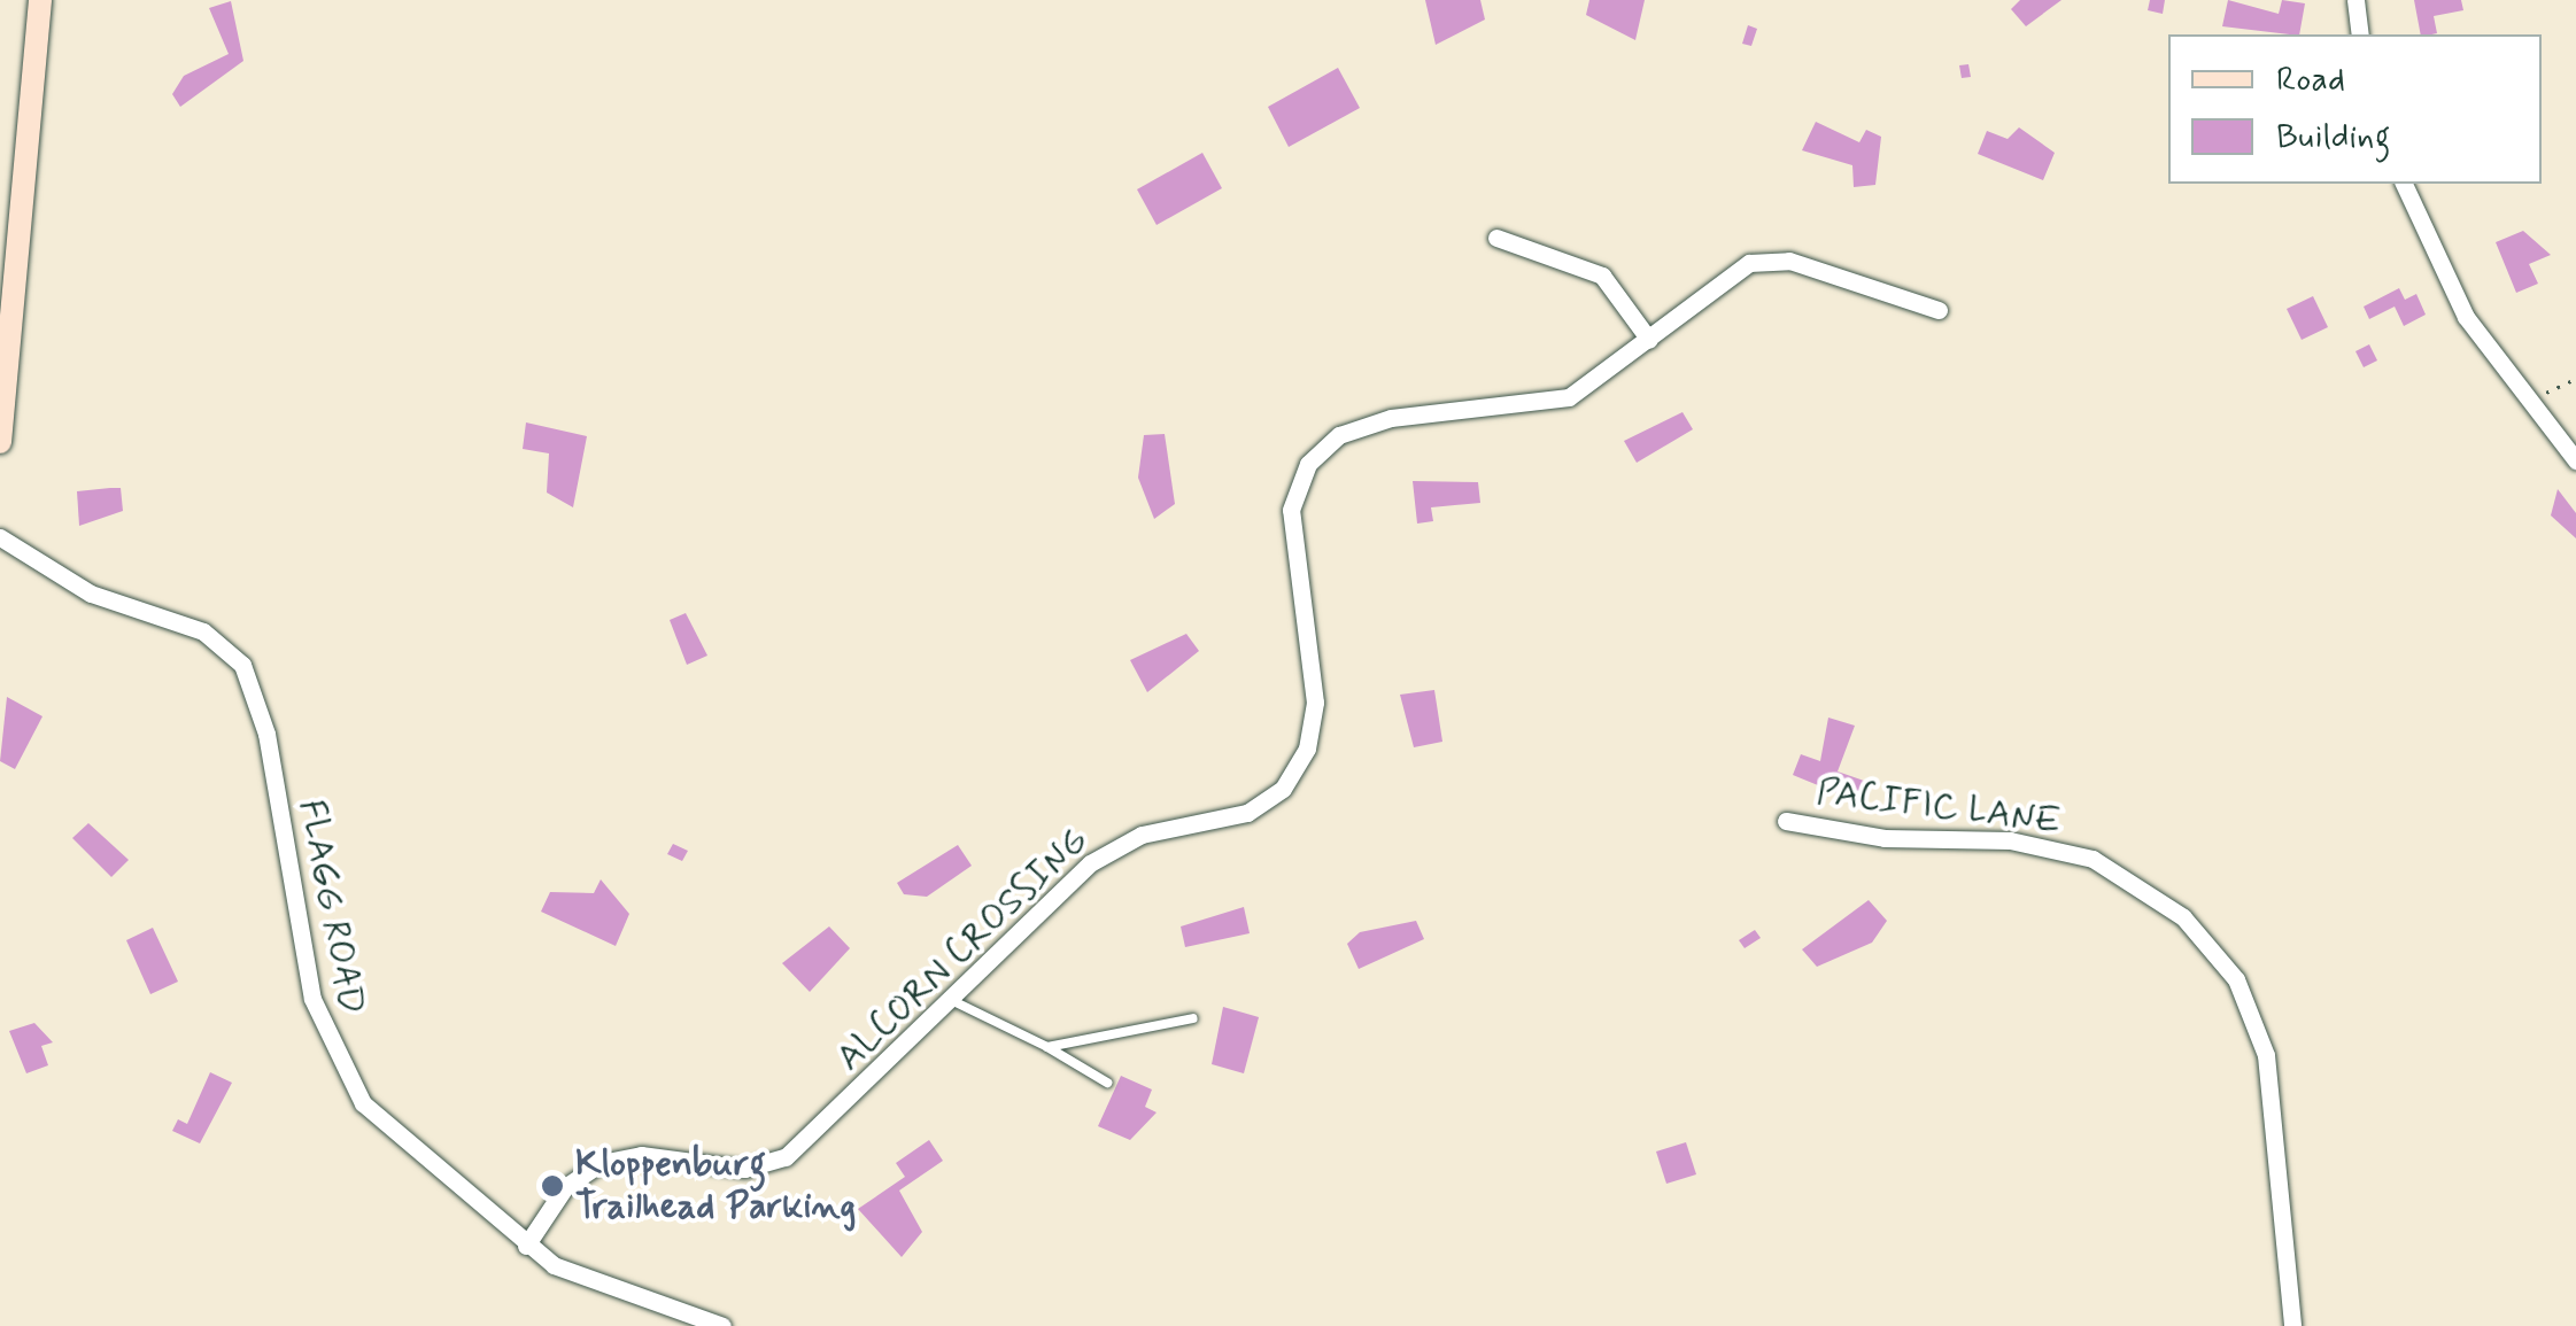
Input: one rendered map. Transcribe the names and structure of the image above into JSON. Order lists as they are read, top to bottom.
{
  "streets": {
    "street": ["PACIFIC LANE", "FLAGG ROAD", "ALCORN CROSSING"]
  },
  "crossings": [
    ["FLAGG ROAD", "ALCORN CROSSING"]
  ],
  "places": ["Kloppenburg Trailhead Parking"],
  "legend": ["Road", "Building"]
}
